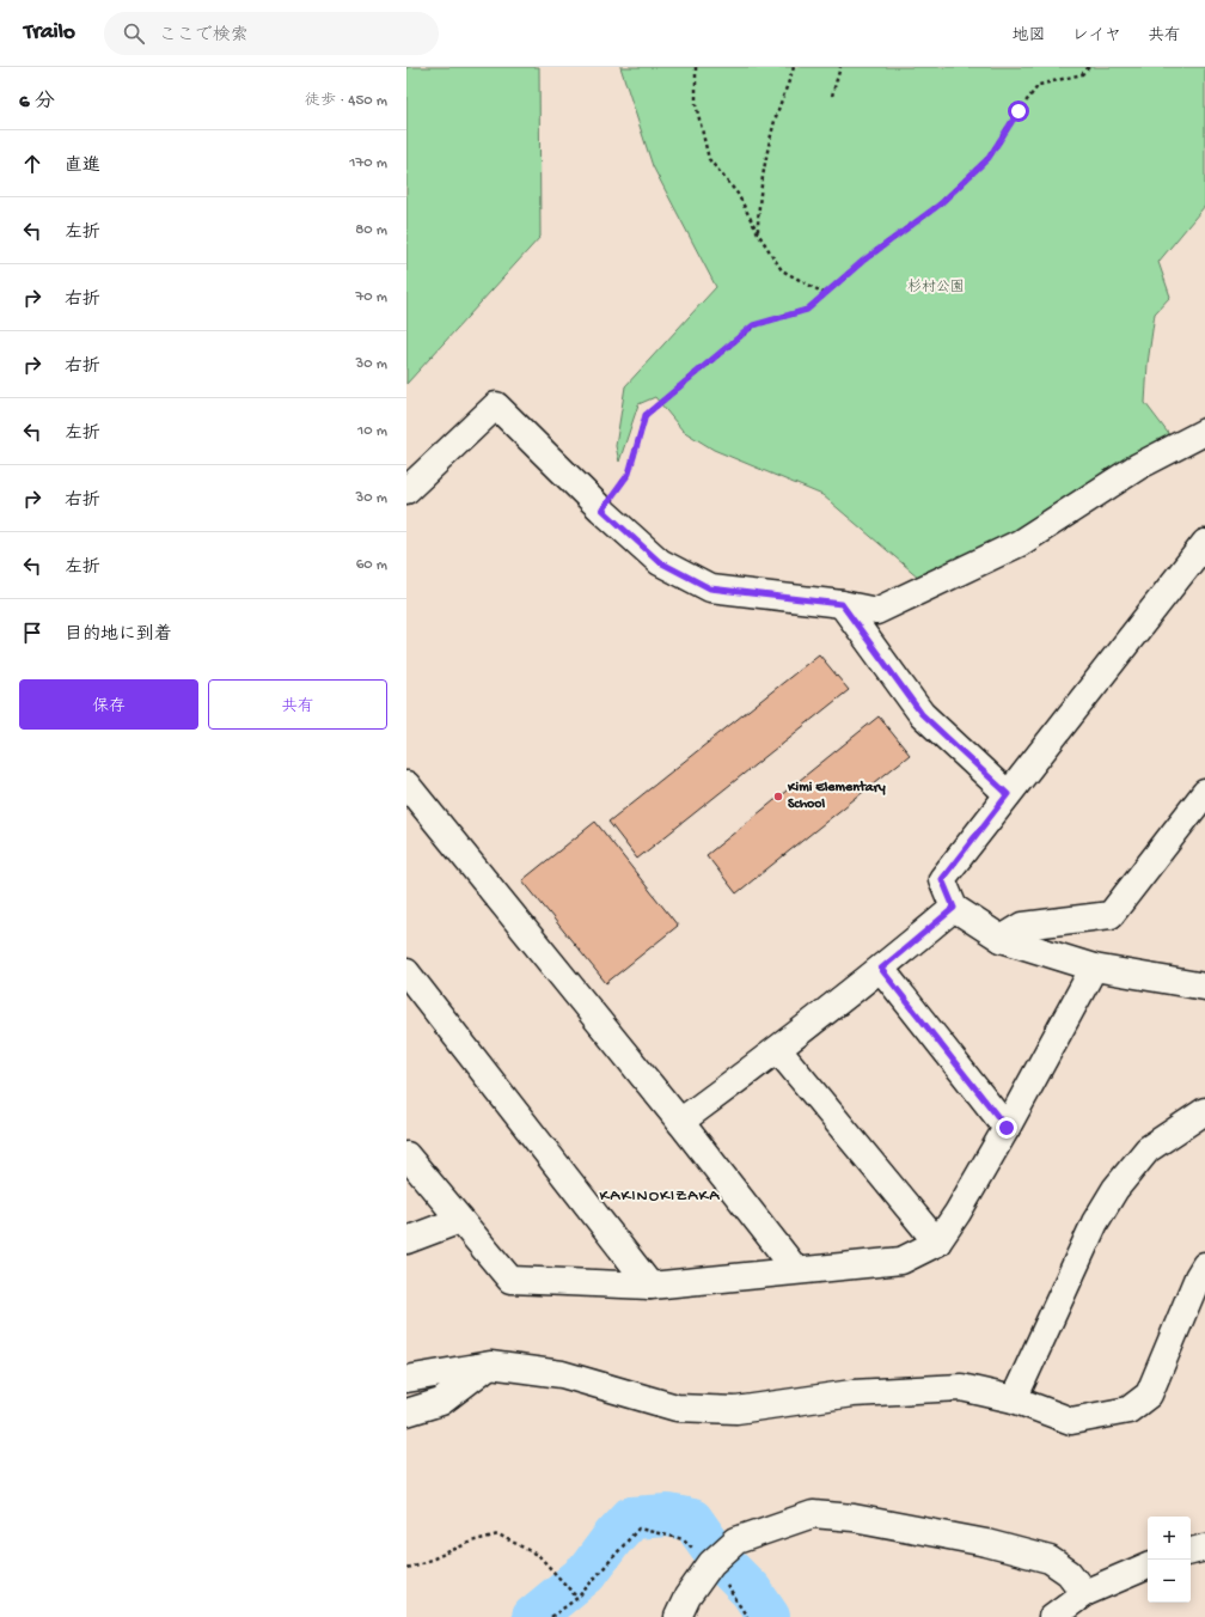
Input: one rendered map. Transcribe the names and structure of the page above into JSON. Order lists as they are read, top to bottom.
{
  "districts": ["KAKINOKIZAKA"],
  "parks": ["杉村公園"],
  "places": ["Kimi Elementary School"],
  "page": {
    "header": "Trailo",
    "search": "ここで検索",
    "nav": ["地図", "レイヤ", "共有"],
    "heading": ["6 分", "徒歩 · 450 m"],
    "list": [
      ["直進", "170 m"],
      ["左折", "80 m"],
      ["右折", "70 m"],
      ["右折", "30 m"],
      ["左折", "10 m"],
      ["右折", "30 m"],
      ["左折", "60 m"],
      "目的地に到着"
    ],
    "buttons": ["保存", "共有"],
    "map_buttons": ["+", "−"]
  }
}
